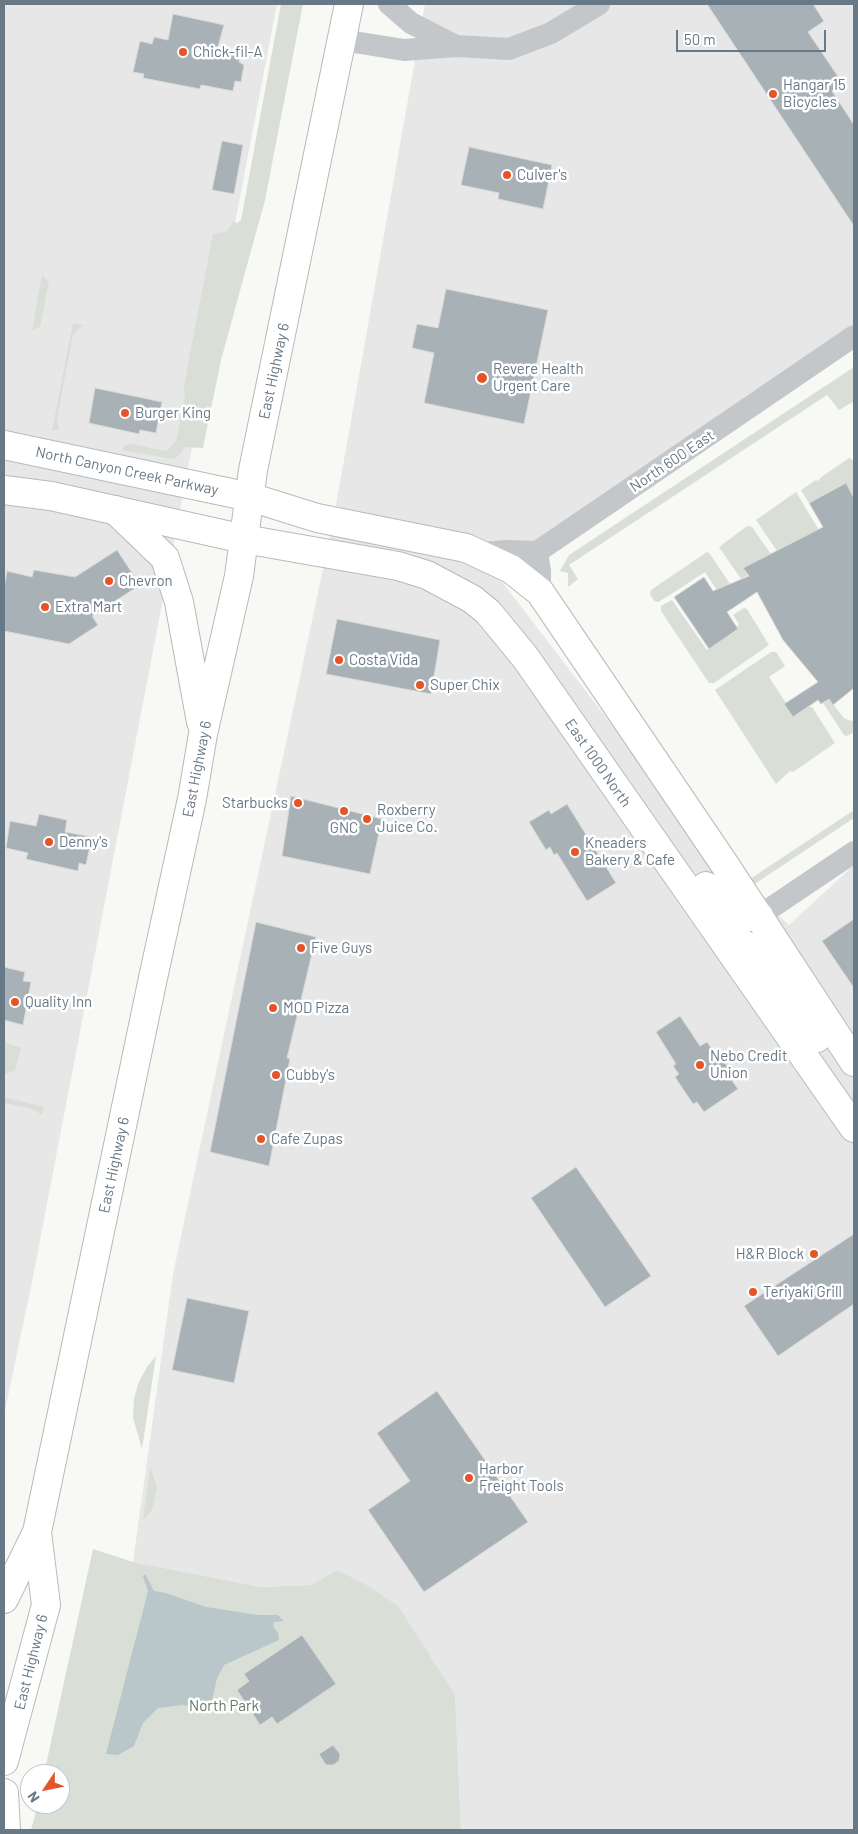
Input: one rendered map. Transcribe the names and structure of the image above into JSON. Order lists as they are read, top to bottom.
{
  "streets": {
    "main road": ["East Highway 6", "North Canyon Creek Parkway", "East 1000 North"],
    "street": ["North 600 East"]
  },
  "crossings": [
    ["East Highway 6", "North Canyon Creek Parkway"],
    ["East Highway 6", "East 1000 North"]
  ],
  "parks": ["North Park"],
  "places": [
    "Chick-fil-A",
    "Hangar 15 Bicycles",
    "Culver's",
    "Revere Health Urgent Care",
    "Burger King",
    "Chevron",
    "Extra Mart",
    "Costa Vida",
    "Super Chix",
    "Starbucks",
    "GNC",
    "Roxberry Juice Co.",
    "Denny's",
    "Kneaders Bakery & Cafe",
    "Five Guys",
    "Quality Inn",
    "MOD Pizza",
    "Nebo Credit Union",
    "Cubby's",
    "Cafe Zupas",
    "H&R Block",
    "Teriyaki Grill",
    "Harbor Freight Tools"
  ],
  "scale_bar": "50 m",
  "north": "bottom left"
}
